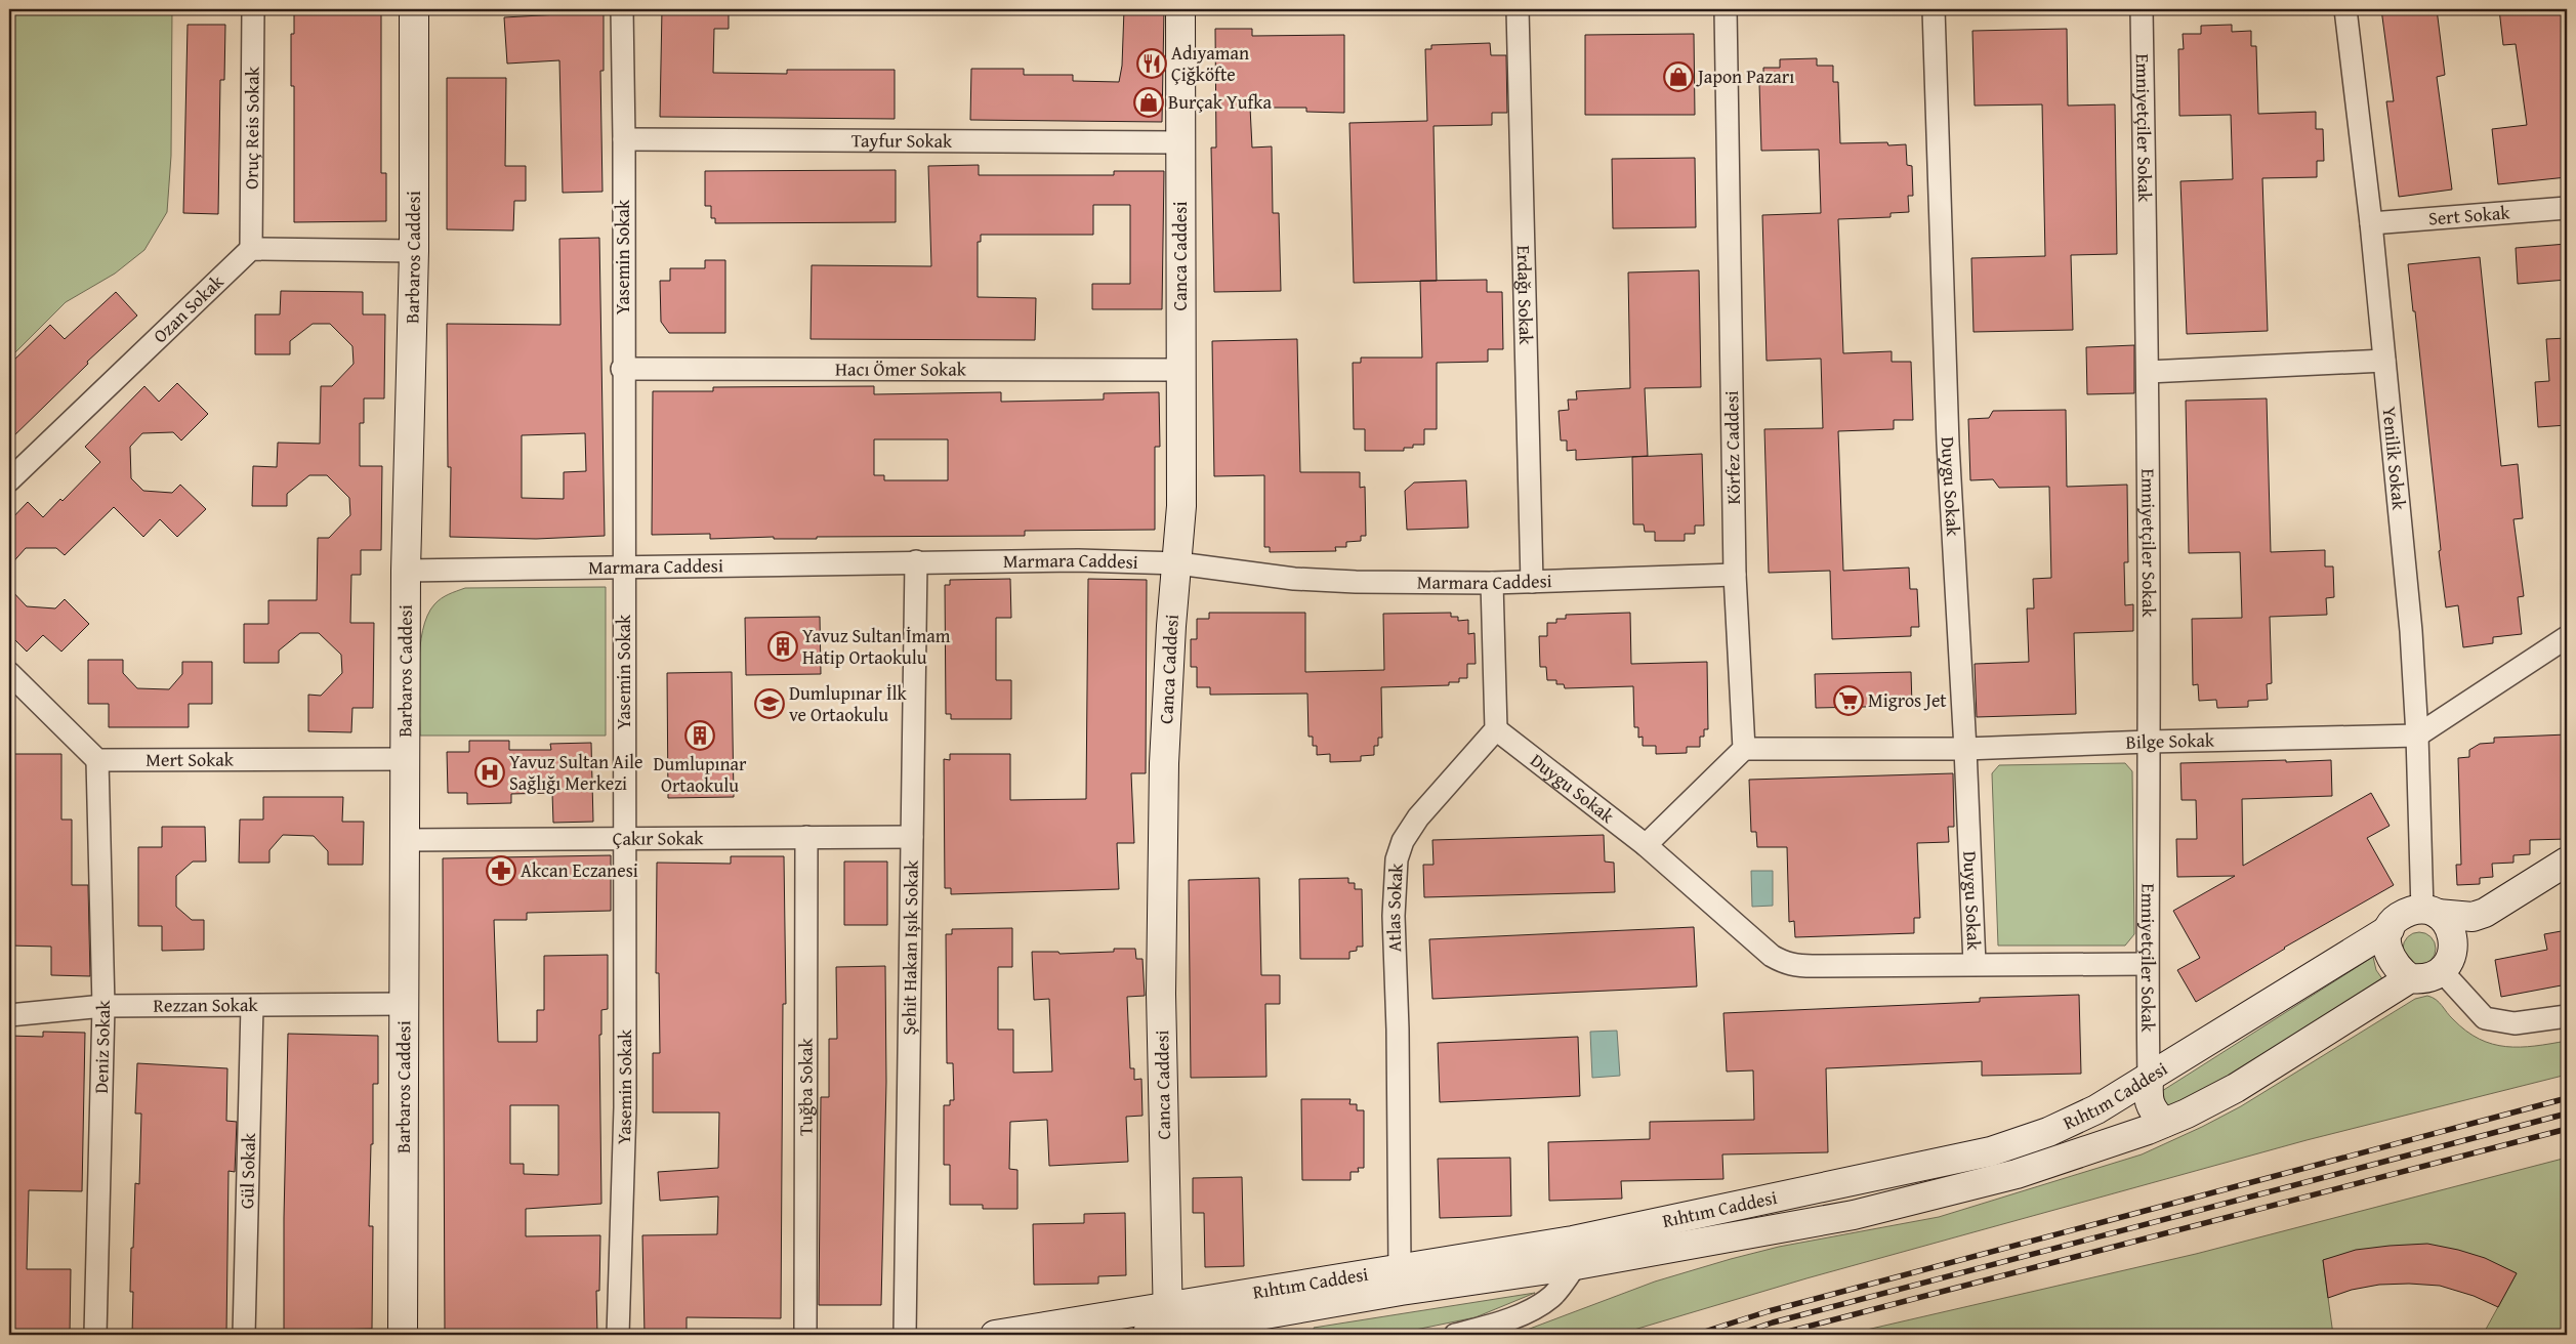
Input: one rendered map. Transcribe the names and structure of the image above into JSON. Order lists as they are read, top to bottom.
{
  "streets": {
    "main road": ["Canca Caddesi", "Barbaros Caddesi", "Rıhtım Caddesi"],
    "street": [
      "Emniyetçiler Sokak",
      "Oruç Reis Sokak",
      "Tayfur Sokak",
      "Sert Sokak",
      "Yasemin Sokak",
      "Erdağı Sokak",
      "Ozan Sokak",
      "Hacı Ömer Sokak",
      "Körfez Caddesi",
      "Yenilik Sokak",
      "Duygu Sokak",
      "Marmara Caddesi",
      "Bilge Sokak",
      "Mert Sokak",
      "Çakır Sokak",
      "Atlas Sokak",
      "Şehit Hakan Işık Sokak",
      "Rezzan Sokak",
      "Deniz Sokak",
      "Tuğba Sokak",
      "Gül Sokak"
    ]
  },
  "crossings": [
    ["Emniyetçiler Sokak", "Duygu Sokak"],
    ["Emniyetçiler Sokak", "Bilge Sokak"],
    ["Emniyetçiler Sokak", "Rıhtım Caddesi"],
    ["Oruç Reis Sokak", "Ozan Sokak"],
    ["Tayfur Sokak", "Canca Caddesi"],
    ["Tayfur Sokak", "Yasemin Sokak"],
    ["Sert Sokak", "Yenilik Sokak"],
    ["Canca Caddesi", "Hacı Ömer Sokak"],
    ["Canca Caddesi", "Marmara Caddesi"],
    ["Canca Caddesi", "Rıhtım Caddesi"],
    ["Barbaros Caddesi", "Marmara Caddesi"],
    ["Barbaros Caddesi", "Mert Sokak"],
    ["Barbaros Caddesi", "Çakır Sokak"],
    ["Barbaros Caddesi", "Rezzan Sokak"],
    ["Yasemin Sokak", "Hacı Ömer Sokak"],
    ["Yasemin Sokak", "Marmara Caddesi"],
    ["Yasemin Sokak", "Çakır Sokak"],
    ["Erdağı Sokak", "Marmara Caddesi"],
    ["Körfez Caddesi", "Marmara Caddesi"],
    ["Körfez Caddesi", "Bilge Sokak"],
    ["Yenilik Sokak", "Bilge Sokak"],
    ["Yenilik Sokak", "Rıhtım Caddesi"],
    ["Duygu Sokak", "Bilge Sokak"],
    ["Duygu Sokak", "Atlas Sokak"],
    ["Marmara Caddesi", "Şehit Hakan Işık Sokak"],
    ["Mert Sokak", "Deniz Sokak"],
    ["Çakır Sokak", "Şehit Hakan Işık Sokak"],
    ["Çakır Sokak", "Tuğba Sokak"],
    ["Atlas Sokak", "Rıhtım Caddesi"],
    ["Rezzan Sokak", "Deniz Sokak"],
    ["Rezzan Sokak", "Gül Sokak"]
  ],
  "places": {
    "restaurant": ["Adıyaman Çiğköfte"],
    "shop": ["Japon Pazarı", "Burçak Yufka"],
    "building": ["Yavuz Sultan İmam Hatip Ortaokulu", "Dumlupınar Ortaokulu"],
    "supermarket": ["Migros Jet"],
    "school or university": ["Dumlupınar İlk ve Ortaokulu"],
    "hospital": ["Yavuz Sultan Aile Sağlığı Merkezi"],
    "pharmacy": ["Akcan Eczanesi"]
  }
}
